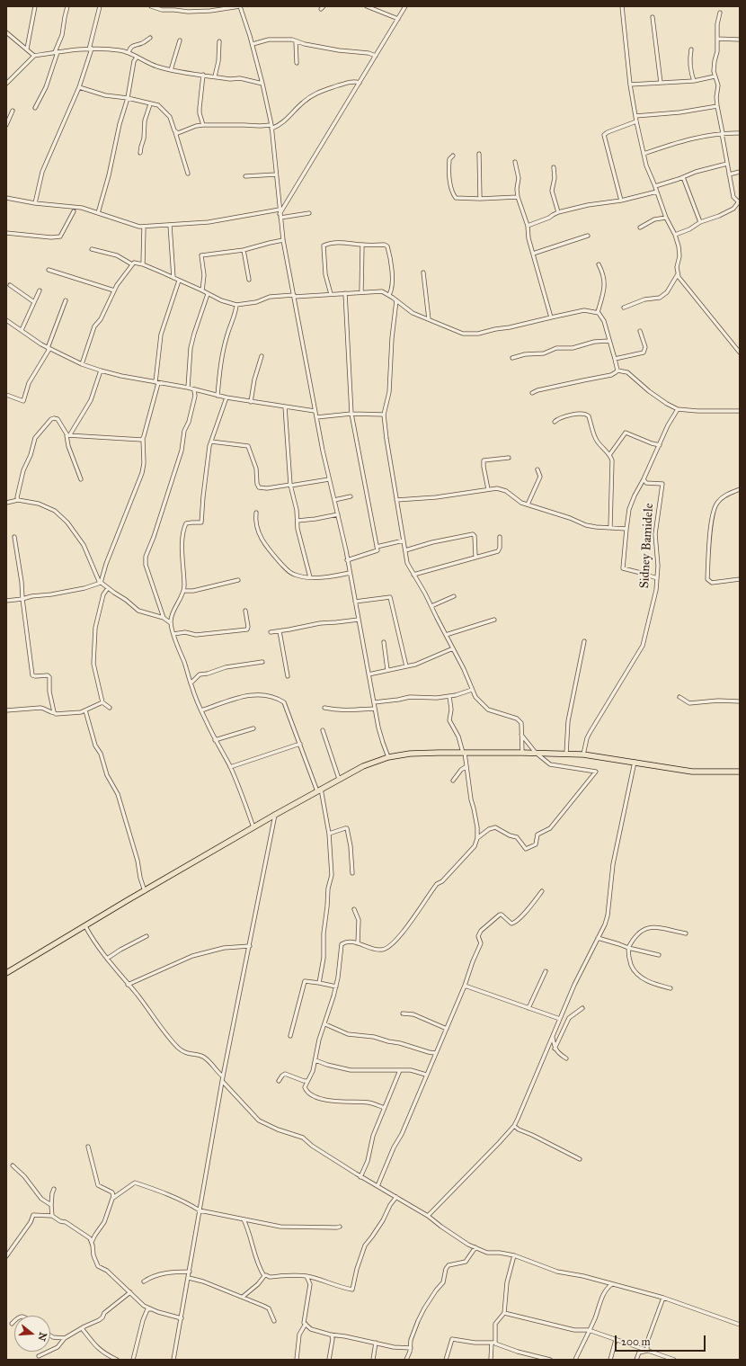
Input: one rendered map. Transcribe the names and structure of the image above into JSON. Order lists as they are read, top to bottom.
{
  "streets": {
    "street": ["Sidney Bamidele"]
  },
  "scale_bar": "200 m",
  "north": "right"
}
